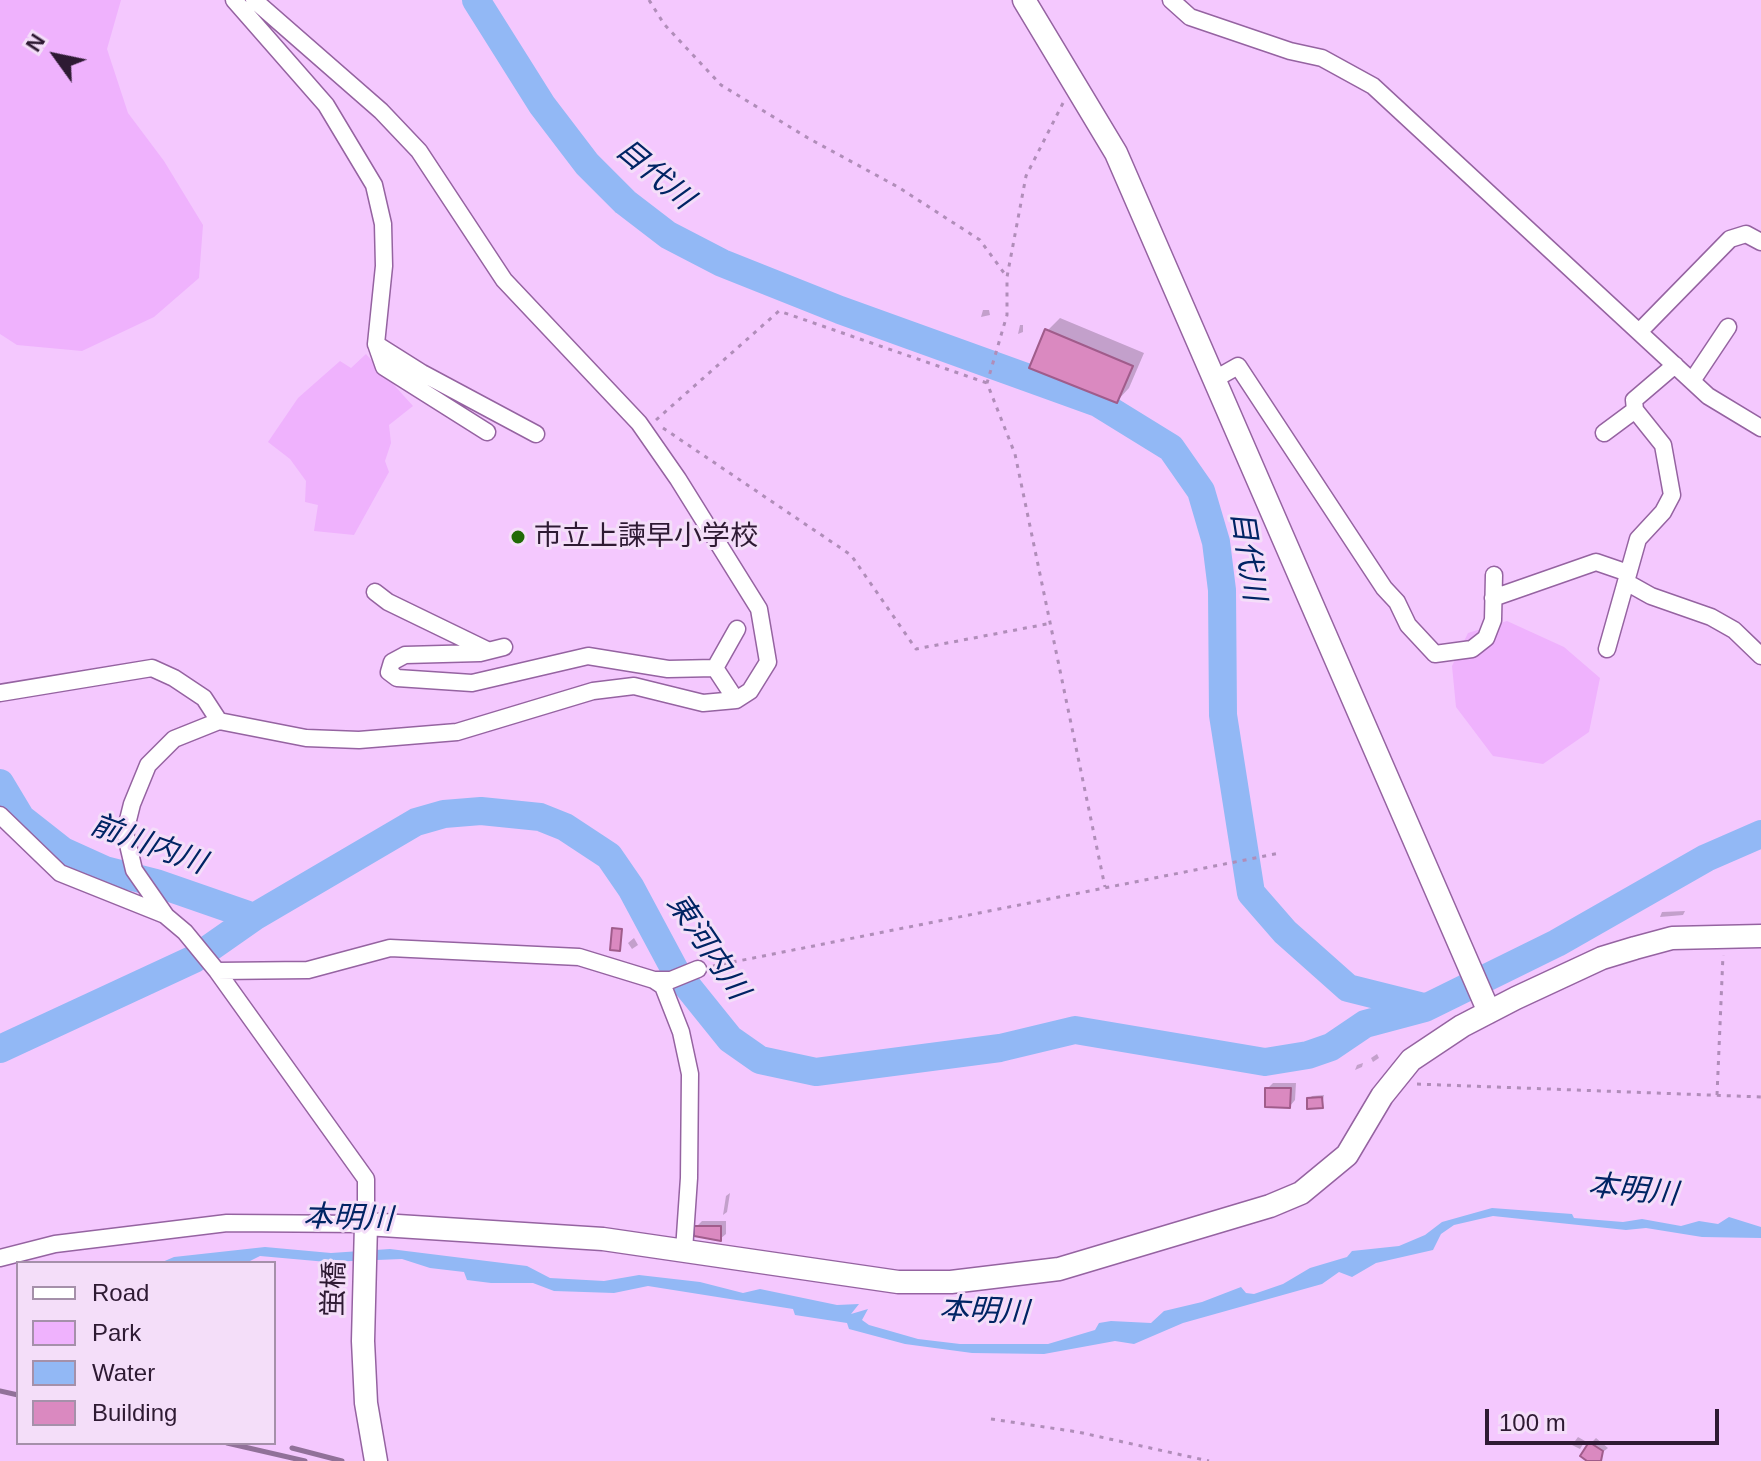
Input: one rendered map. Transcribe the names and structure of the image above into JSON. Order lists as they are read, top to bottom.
{
  "streets": {
    "street": ["蛍橋"]
  },
  "water": [
    "目代川",
    "前川内川",
    "東河内川",
    "本明川"
  ],
  "places": ["市立上諫早小学校"],
  "legend": [
    "Road",
    "Park",
    "Water",
    "Building"
  ],
  "scale_bar": "100 m",
  "north": "top left"
}
